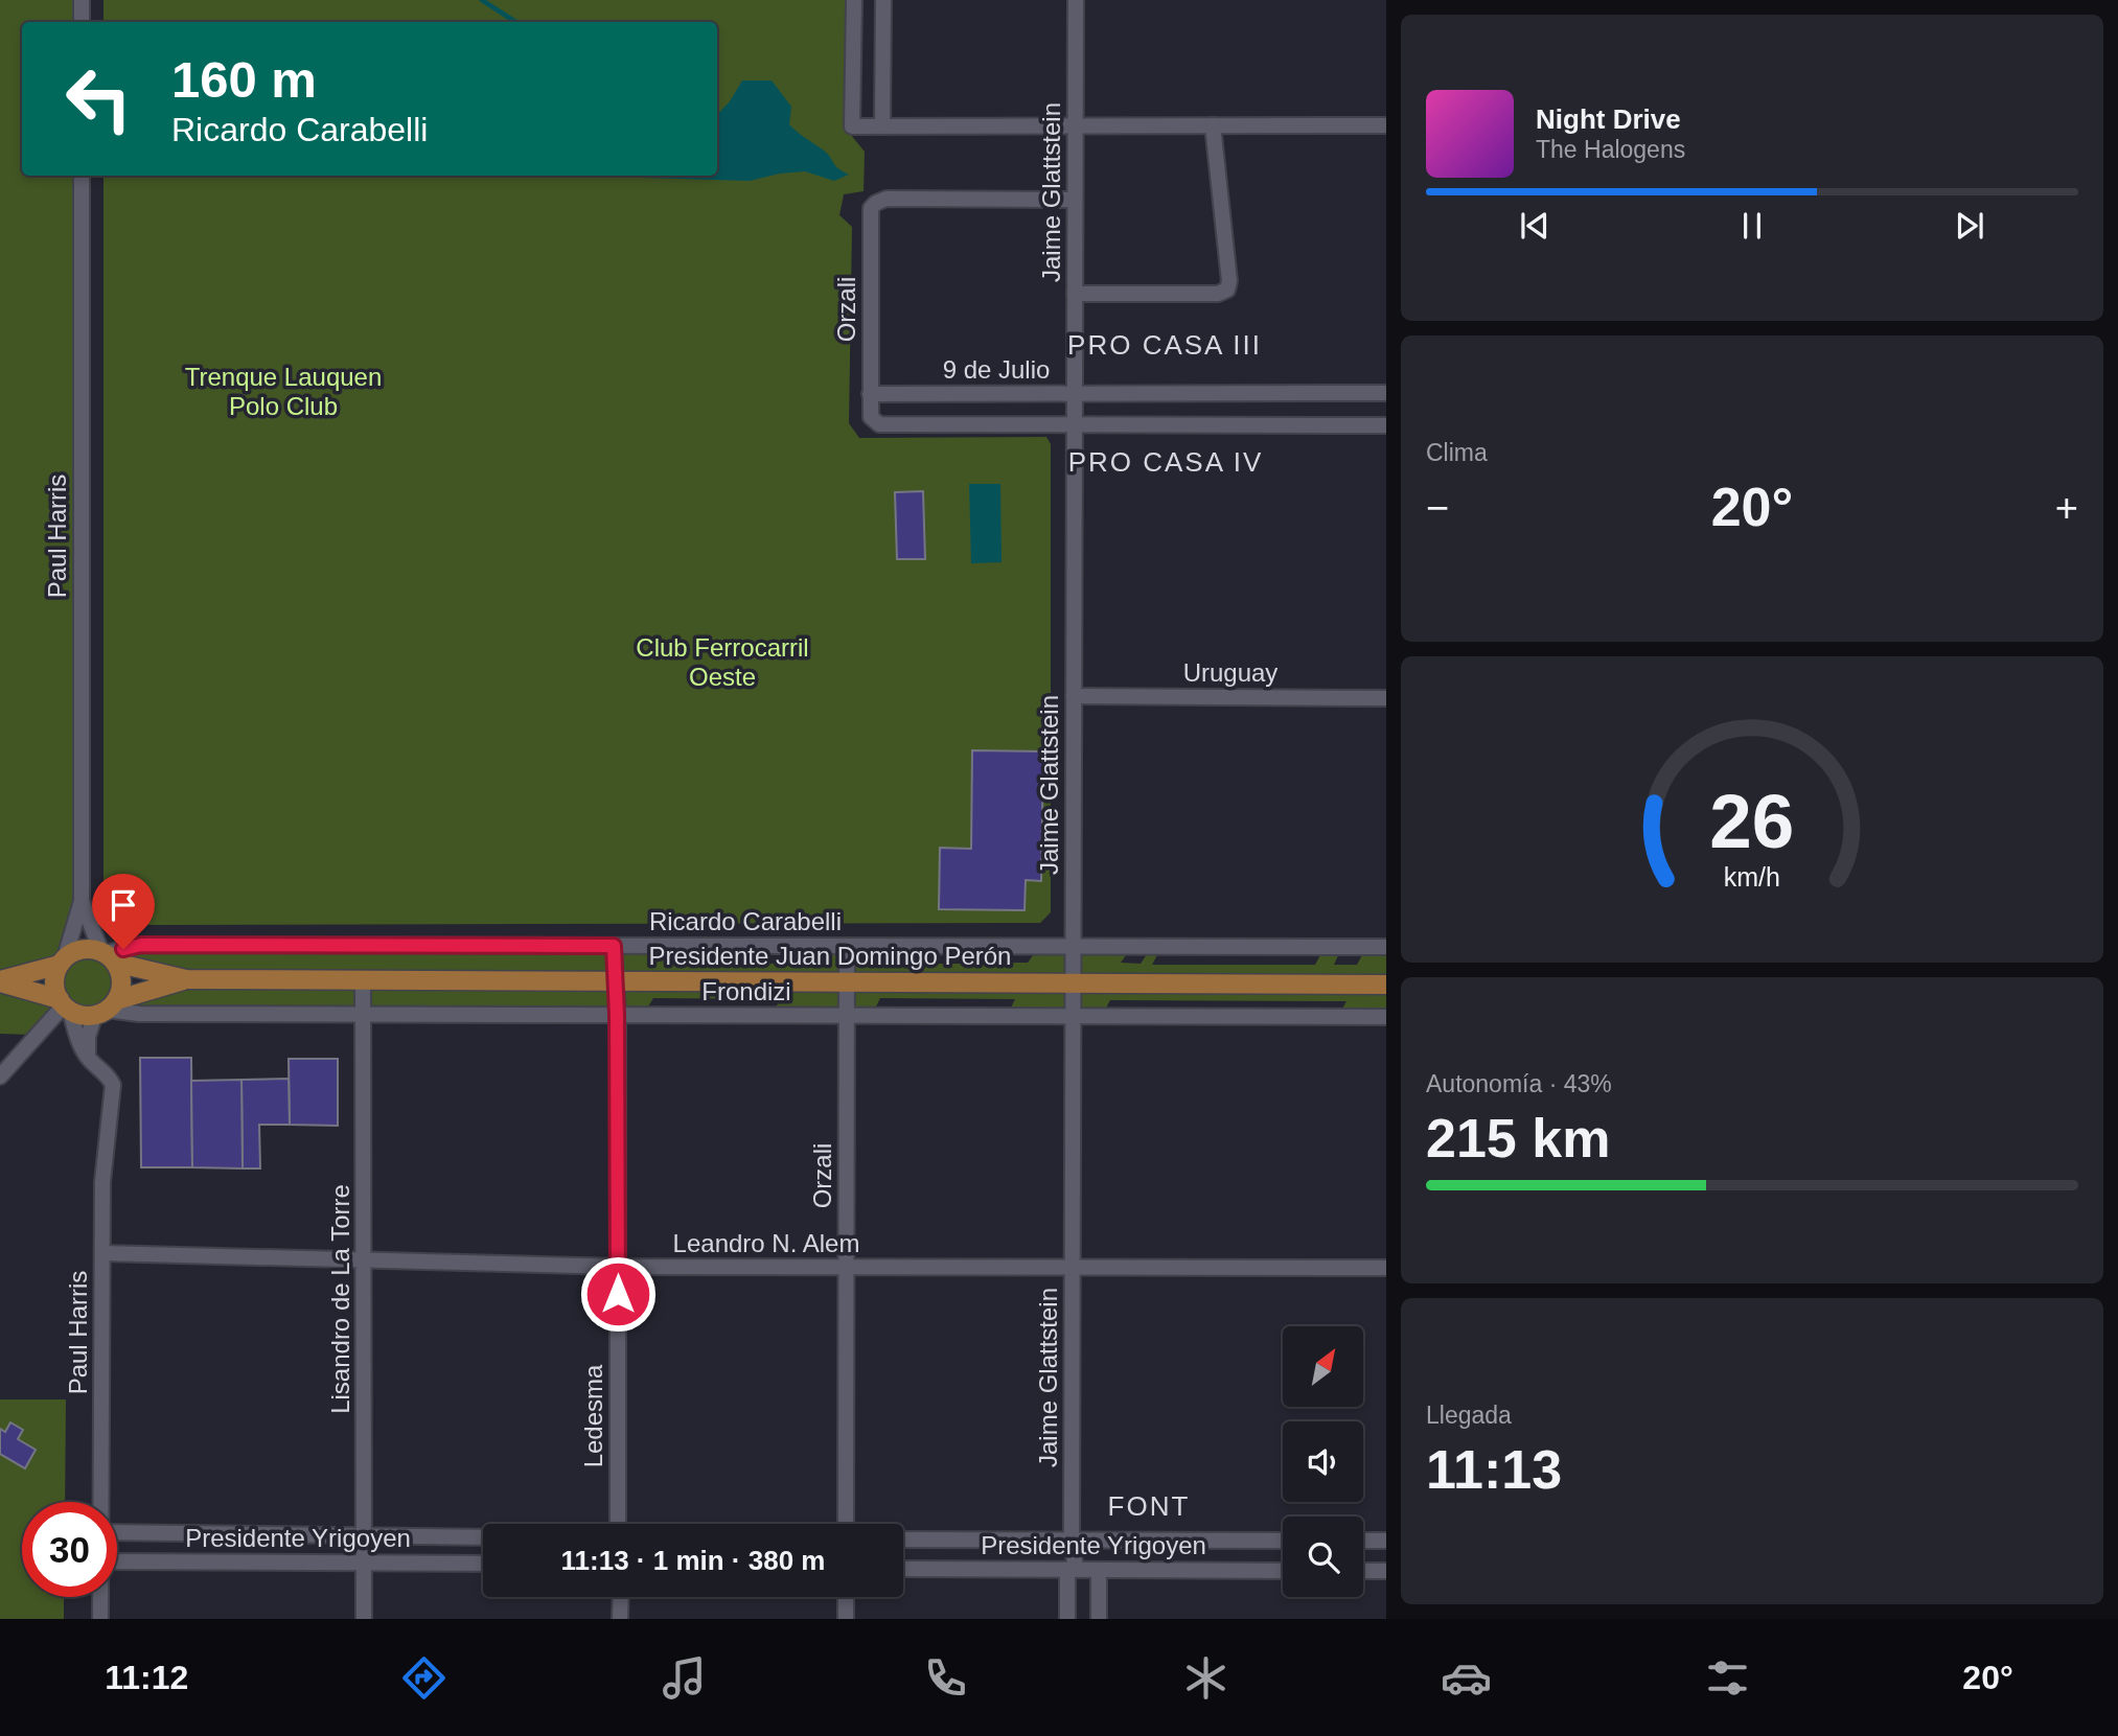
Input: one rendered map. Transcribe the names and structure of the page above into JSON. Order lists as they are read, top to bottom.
{
  "streets": {
    "main road": ["Presidente Juan Domingo Perón"],
    "street": [
      "Jaime Glattstein",
      "Orzali",
      "9 de Julio",
      "Paul Harris",
      "Uruguay",
      "Ricardo Carabelli",
      "Frondizi",
      "Leandro N. Alem",
      "Lisandro de La Torre",
      "Ledesma",
      "Presidente Yrigoyen"
    ]
  },
  "crossings": [
    ["Jaime Glattstein", "Orzali"],
    ["Jaime Glattstein", "9 de Julio"],
    ["Jaime Glattstein", "Uruguay"],
    ["Jaime Glattstein", "Ricardo Carabelli"],
    ["Jaime Glattstein", "Presidente Juan Domingo Perón"],
    ["Jaime Glattstein", "Frondizi"],
    ["Jaime Glattstein", "Leandro N. Alem"],
    ["Jaime Glattstein", "Presidente Yrigoyen"],
    ["Orzali", "9 de Julio"],
    ["Orzali", "Ricardo Carabelli"],
    ["Orzali", "Presidente Juan Domingo Perón"],
    ["Orzali", "Frondizi"],
    ["Orzali", "Leandro N. Alem"],
    ["Paul Harris", "Ricardo Carabelli"],
    ["Paul Harris", "Presidente Juan Domingo Perón"],
    ["Paul Harris", "Frondizi"],
    ["Paul Harris", "Leandro N. Alem"],
    ["Ricardo Carabelli", "Presidente Juan Domingo Perón"],
    ["Ricardo Carabelli", "Frondizi"],
    ["Ricardo Carabelli", "Ledesma"],
    ["Presidente Juan Domingo Perón", "Frondizi"],
    ["Presidente Juan Domingo Perón", "Lisandro de La Torre"],
    ["Presidente Juan Domingo Perón", "Ledesma"],
    ["Frondizi", "Lisandro de La Torre"],
    ["Frondizi", "Ledesma"],
    ["Leandro N. Alem", "Lisandro de La Torre"],
    ["Leandro N. Alem", "Ledesma"],
    ["Lisandro de La Torre", "Presidente Yrigoyen"]
  ],
  "districts": ["PRO CASA III", "PRO CASA IV", "FONT"],
  "parks": ["Trenque Lauquen Polo Club", "Club Ferrocarril Oeste"],
  "north": "top right",
  "page": {
    "turn": ["160 m", "Ricardo Carabelli"],
    "song": ["Night Drive", "The Halogens"],
    "tile": [
      "Clima",
      ["Autonomía · 43%", "215 km"],
      ["Llegada", "11:13"]
    ],
    "heat": ["−", "20°", "+"],
    "limit": "30",
    "trip": "11:13 · 1 min · 380 m",
    "tabs": ["11:12", "20°"],
    "gauge": ["26", "km/h"]
  }
}
